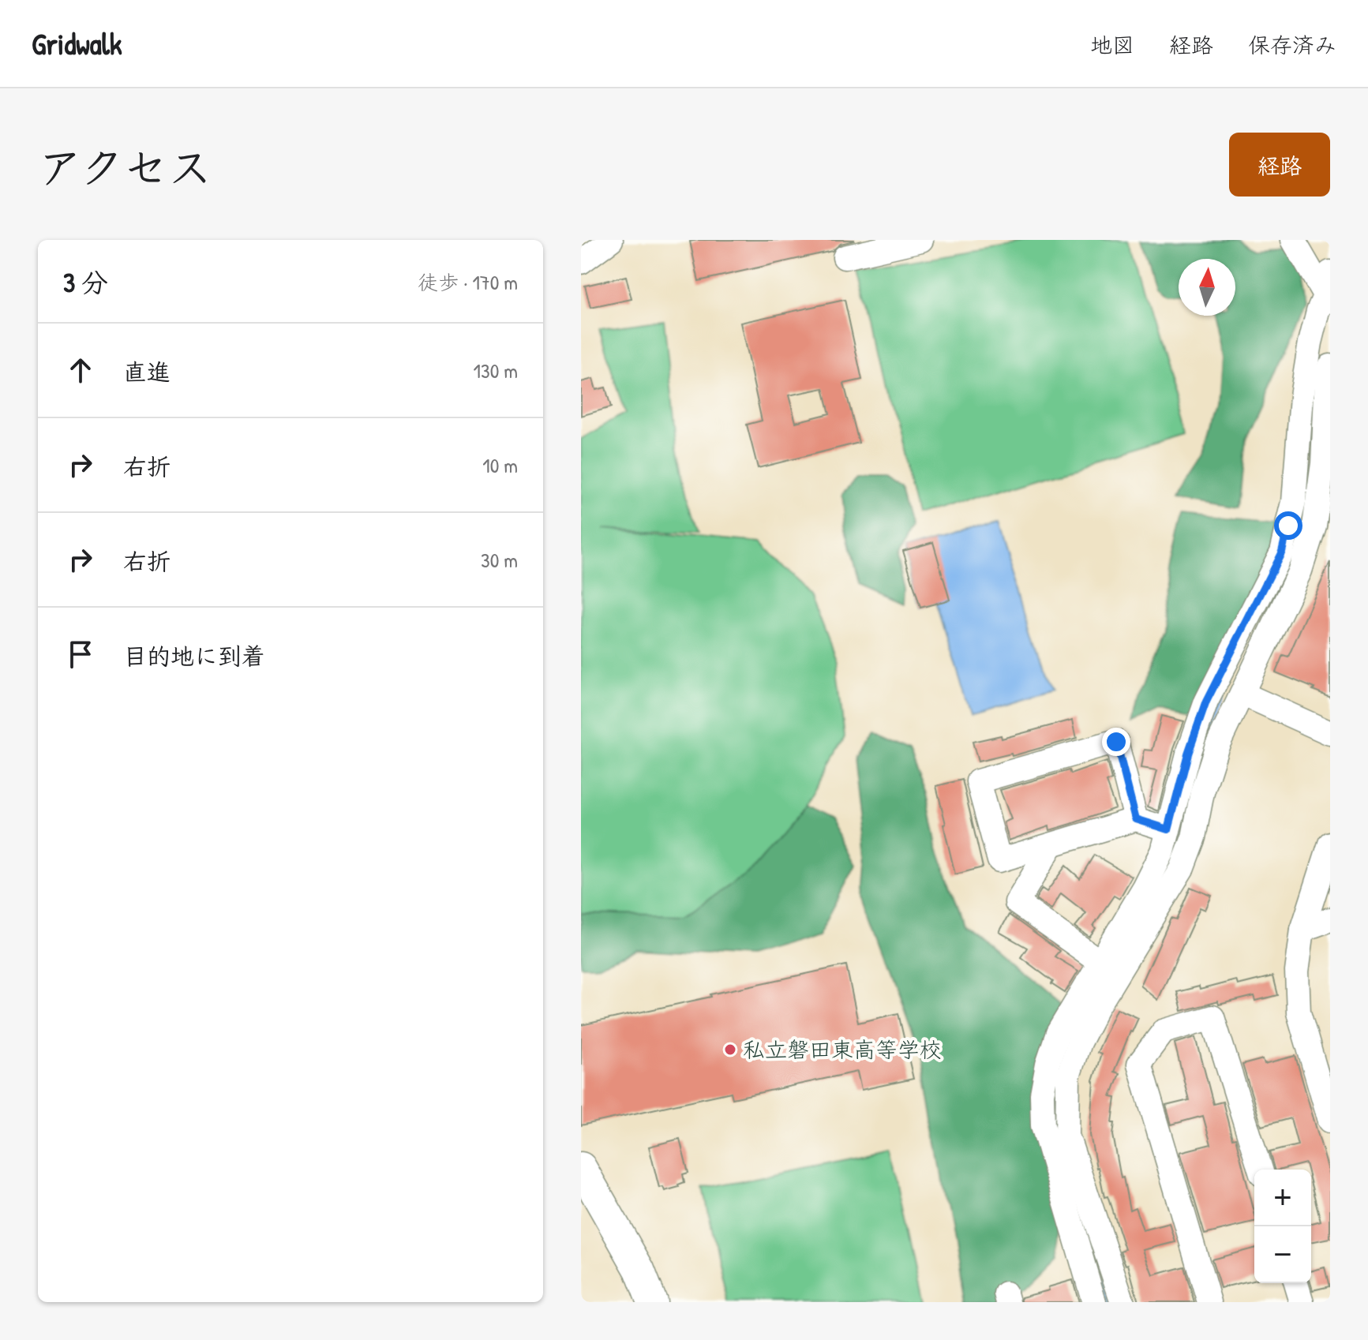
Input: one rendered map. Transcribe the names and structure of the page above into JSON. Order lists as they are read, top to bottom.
{
  "places": ["私立磐田東高等学校"],
  "north": "top",
  "page": {
    "header": "Gridwalk",
    "nav": ["地図", "経路", "保存済み"],
    "title": "アクセス",
    "buttons": "経路",
    "heading": ["3 分", "徒歩 · 170 m"],
    "list": [
      ["直進", "130 m"],
      ["右折", "10 m"],
      ["右折", "30 m"],
      "目的地に到着"
    ],
    "map_buttons": ["+", "−"]
  }
}
